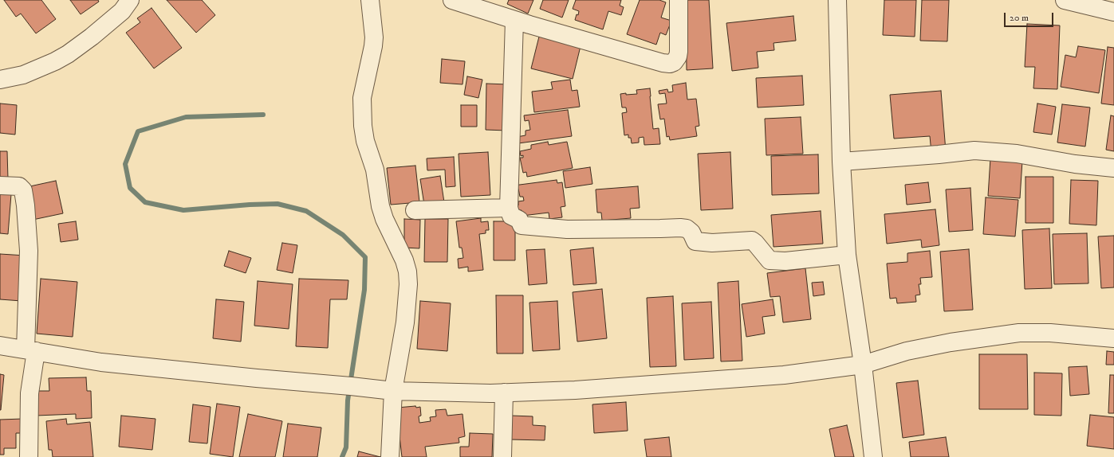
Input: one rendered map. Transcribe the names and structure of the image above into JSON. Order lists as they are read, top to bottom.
{
  "scale_bar": "20 m"
}
